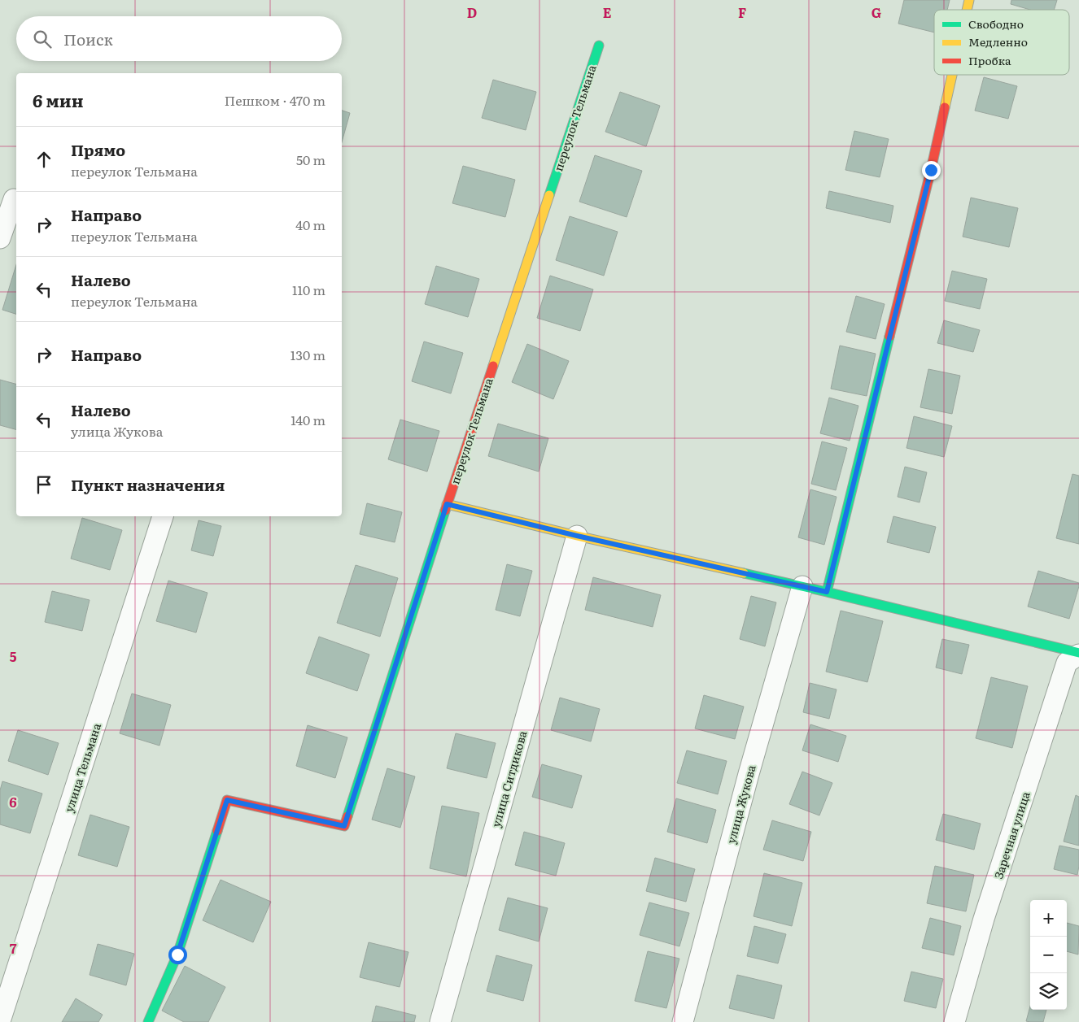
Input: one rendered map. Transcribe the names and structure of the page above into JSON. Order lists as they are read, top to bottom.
{
  "streets": {
    "street": [
      "переулок Тельмана",
      "улица Тельмана",
      "улица Ситдикова",
      "улица Жукова",
      "Заречная улица"
    ]
  },
  "legend": ["Свободно", "Медленно", "Пробка"],
  "page": {
    "search": "Поиск",
    "heading": ["6 мин", "Пешком · 470 m"],
    "list": [
      ["Прямо", "переулок Тельмана", "50 m"],
      ["Направо", "переулок Тельмана", "40 m"],
      ["Налево", "переулок Тельмана", "110 m"],
      ["Направо", "130 m"],
      ["Налево", "улица Жукова", "140 m"],
      "Пункт назначения"
    ],
    "map_buttons": ["+", "−"]
  },
  "grid": {
    "columns": [
      "D",
      "E",
      "F",
      "G"
    ],
    "rows": ["5", "6", "7"]
  }
}
